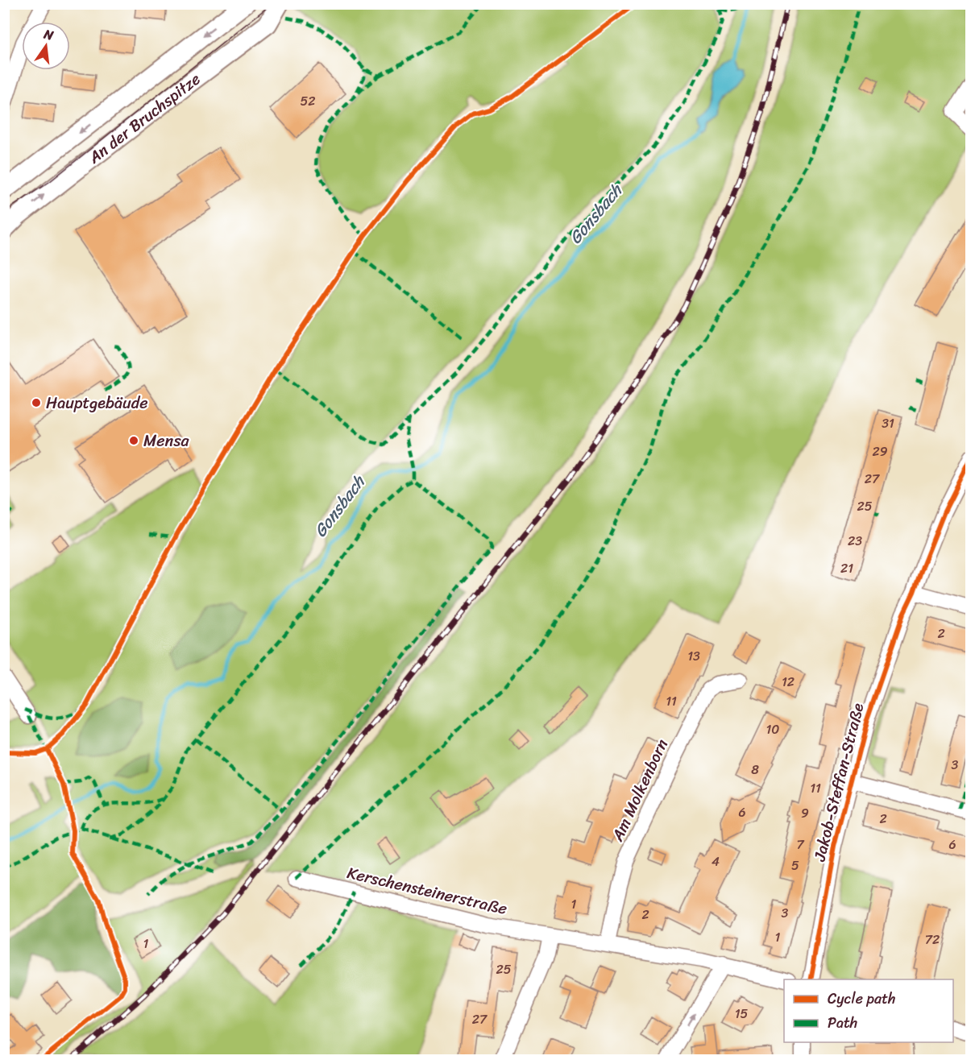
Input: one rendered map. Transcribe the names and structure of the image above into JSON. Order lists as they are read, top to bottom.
{
  "streets": {
    "main road": ["An der Bruchspitze"],
    "street": ["Jakob-Steffan-Straße", "Am Molkenborn", "Kerschensteinerstraße"]
  },
  "crossings": [
    ["Am Molkenborn", "Kerschensteinerstraße"]
  ],
  "water": ["Gonsbach"],
  "places": ["Hauptgebäude", "Mensa"],
  "house_numbers": [
    "52",
    "31",
    "29",
    "27",
    "25",
    "23",
    "21",
    "2",
    "13",
    "12",
    "11",
    "10",
    "3",
    "8",
    "11",
    "6",
    "9",
    "2",
    "7",
    "6",
    "4",
    "5",
    "1",
    "3",
    "2",
    "1",
    "72",
    "1",
    "25",
    "15",
    "27"
  ],
  "legend": ["Cycle path", "Path"],
  "north": "top"
}
